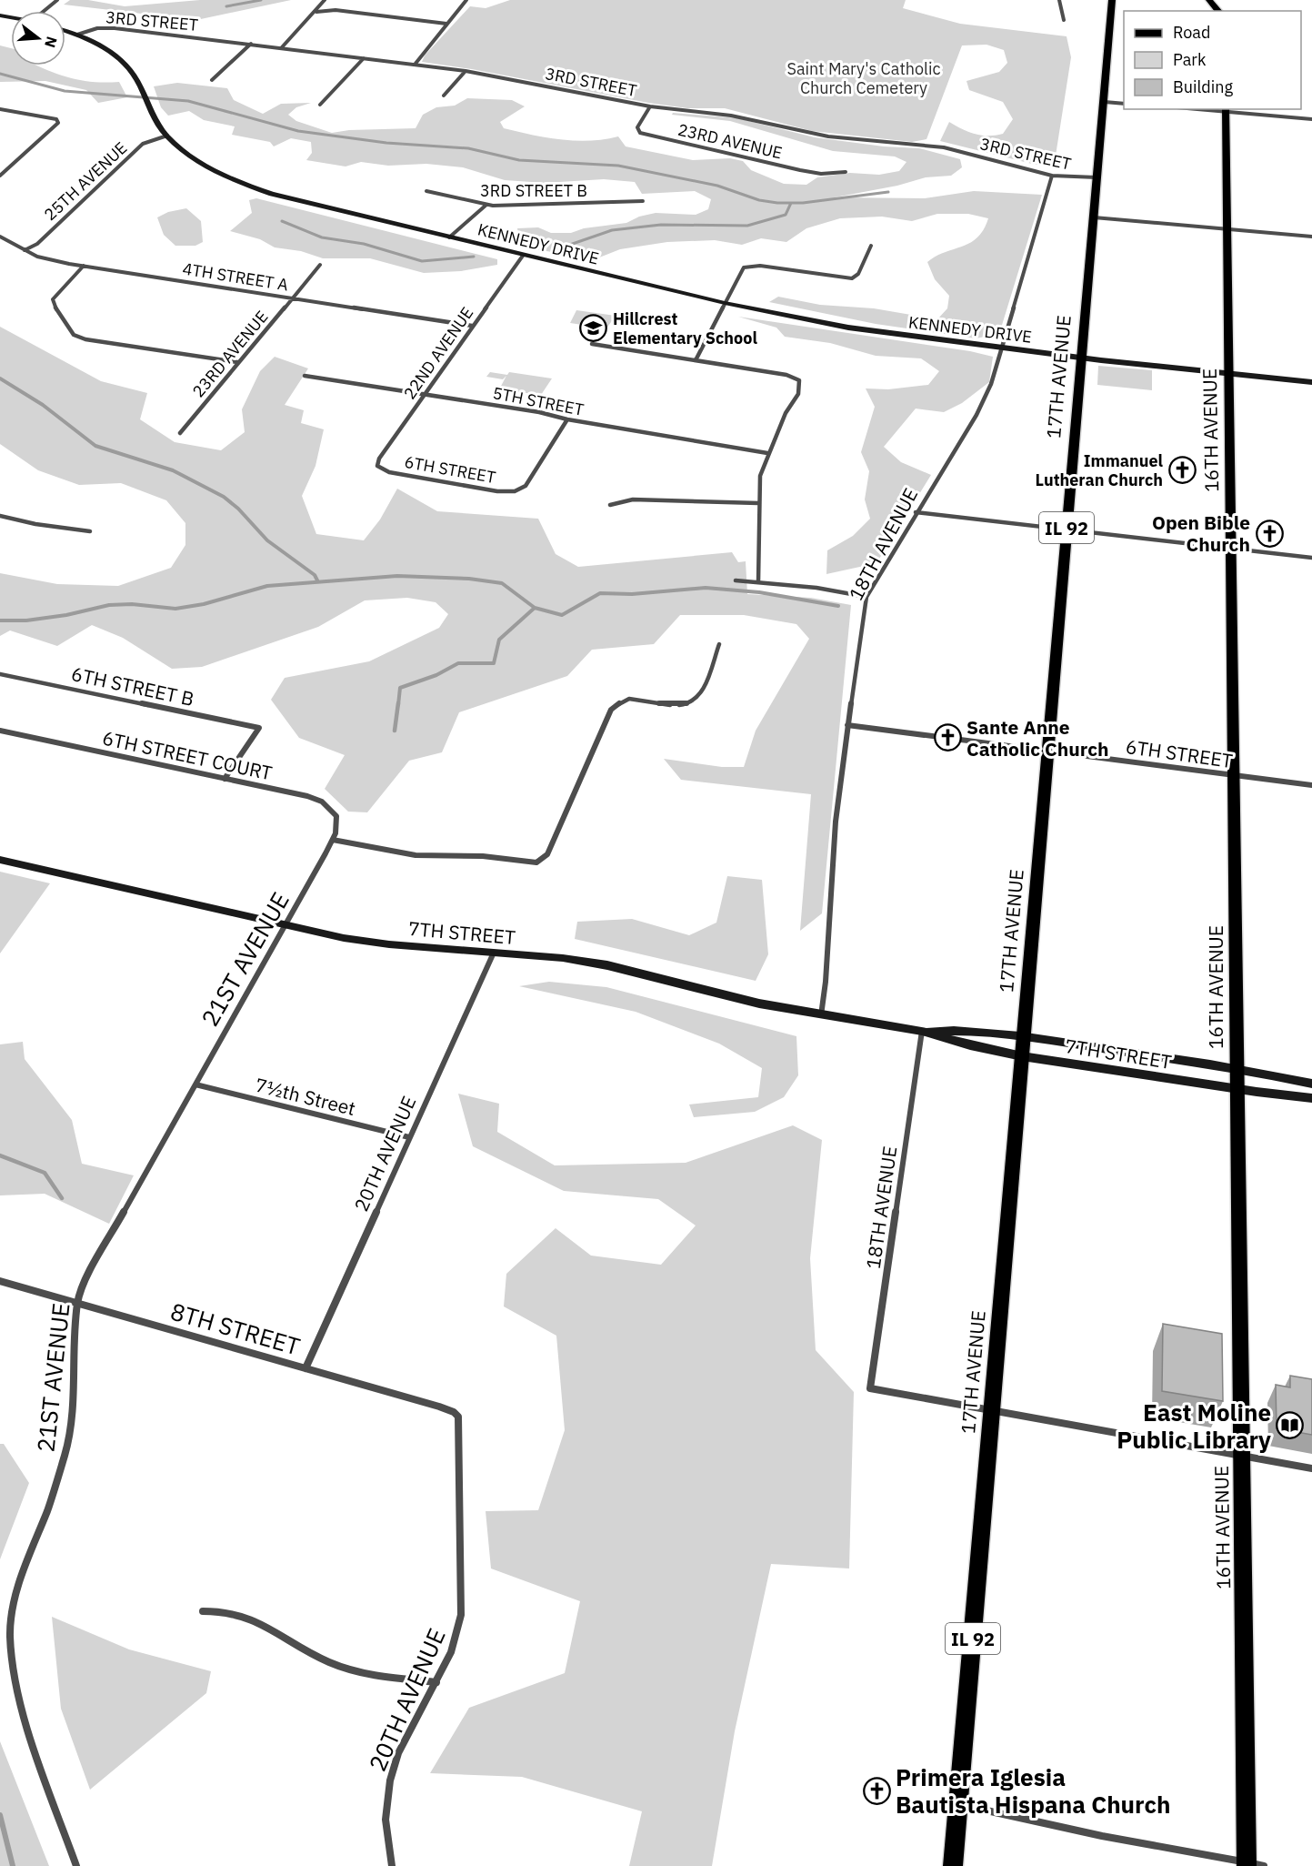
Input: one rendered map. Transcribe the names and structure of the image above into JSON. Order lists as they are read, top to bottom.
{
  "streets": {
    "main road": ["17TH AVENUE", "16TH AVENUE", "IL 92"],
    "street": [
      "3RD STREET",
      "23RD AVENUE",
      "25TH AVENUE",
      "3RD STREET B",
      "KENNEDY DRIVE",
      "4TH STREET A",
      "22ND AVENUE",
      "5TH STREET",
      "6TH STREET",
      "18TH AVENUE",
      "6TH STREET B",
      "6TH STREET COURT",
      "7TH STREET",
      "21ST AVENUE",
      "7½th Street",
      "20TH AVENUE",
      "8TH STREET"
    ]
  },
  "crossings": [
    ["3RD STREET", "23RD AVENUE"],
    ["3RD STREET", "KENNEDY DRIVE"],
    ["3RD STREET", "17TH AVENUE"],
    ["3RD STREET", "18TH AVENUE"],
    ["23RD AVENUE", "4TH STREET A"],
    ["25TH AVENUE", "KENNEDY DRIVE"],
    ["25TH AVENUE", "4TH STREET A"],
    ["KENNEDY DRIVE", "22ND AVENUE"],
    ["KENNEDY DRIVE", "17TH AVENUE"],
    ["KENNEDY DRIVE", "16TH AVENUE"],
    ["KENNEDY DRIVE", "18TH AVENUE"],
    ["4TH STREET A", "22ND AVENUE"],
    ["22ND AVENUE", "5TH STREET"],
    ["22ND AVENUE", "6TH STREET"],
    ["17TH AVENUE", "6TH STREET"],
    ["17TH AVENUE", "18TH AVENUE"],
    ["17TH AVENUE", "7TH STREET"],
    ["5TH STREET", "6TH STREET"],
    ["16TH AVENUE", "6TH STREET"],
    ["16TH AVENUE", "7TH STREET"],
    ["6TH STREET", "18TH AVENUE"],
    ["18TH AVENUE", "7TH STREET"],
    ["6TH STREET B", "6TH STREET COURT"],
    ["6TH STREET COURT", "21ST AVENUE"],
    ["7TH STREET", "21ST AVENUE"],
    ["7TH STREET", "20TH AVENUE"],
    ["21ST AVENUE", "7½th Street"],
    ["21ST AVENUE", "8TH STREET"],
    ["7½th Street", "20TH AVENUE"],
    ["20TH AVENUE", "8TH STREET"]
  ],
  "parks": ["Saint Mary's Catholic Church Cemetery"],
  "places": {
    "school or university": ["Hillcrest Elementary School"],
    "church": [
      "Immanuel Lutheran Church",
      "Open Bible Church",
      "Sante Anne Catholic Church",
      "Primera Iglesia Bautista Hispana Church"
    ],
    "library": ["East Moline Public Library"]
  },
  "legend": ["Road", "Park", "Building"],
  "north": "right"
}
